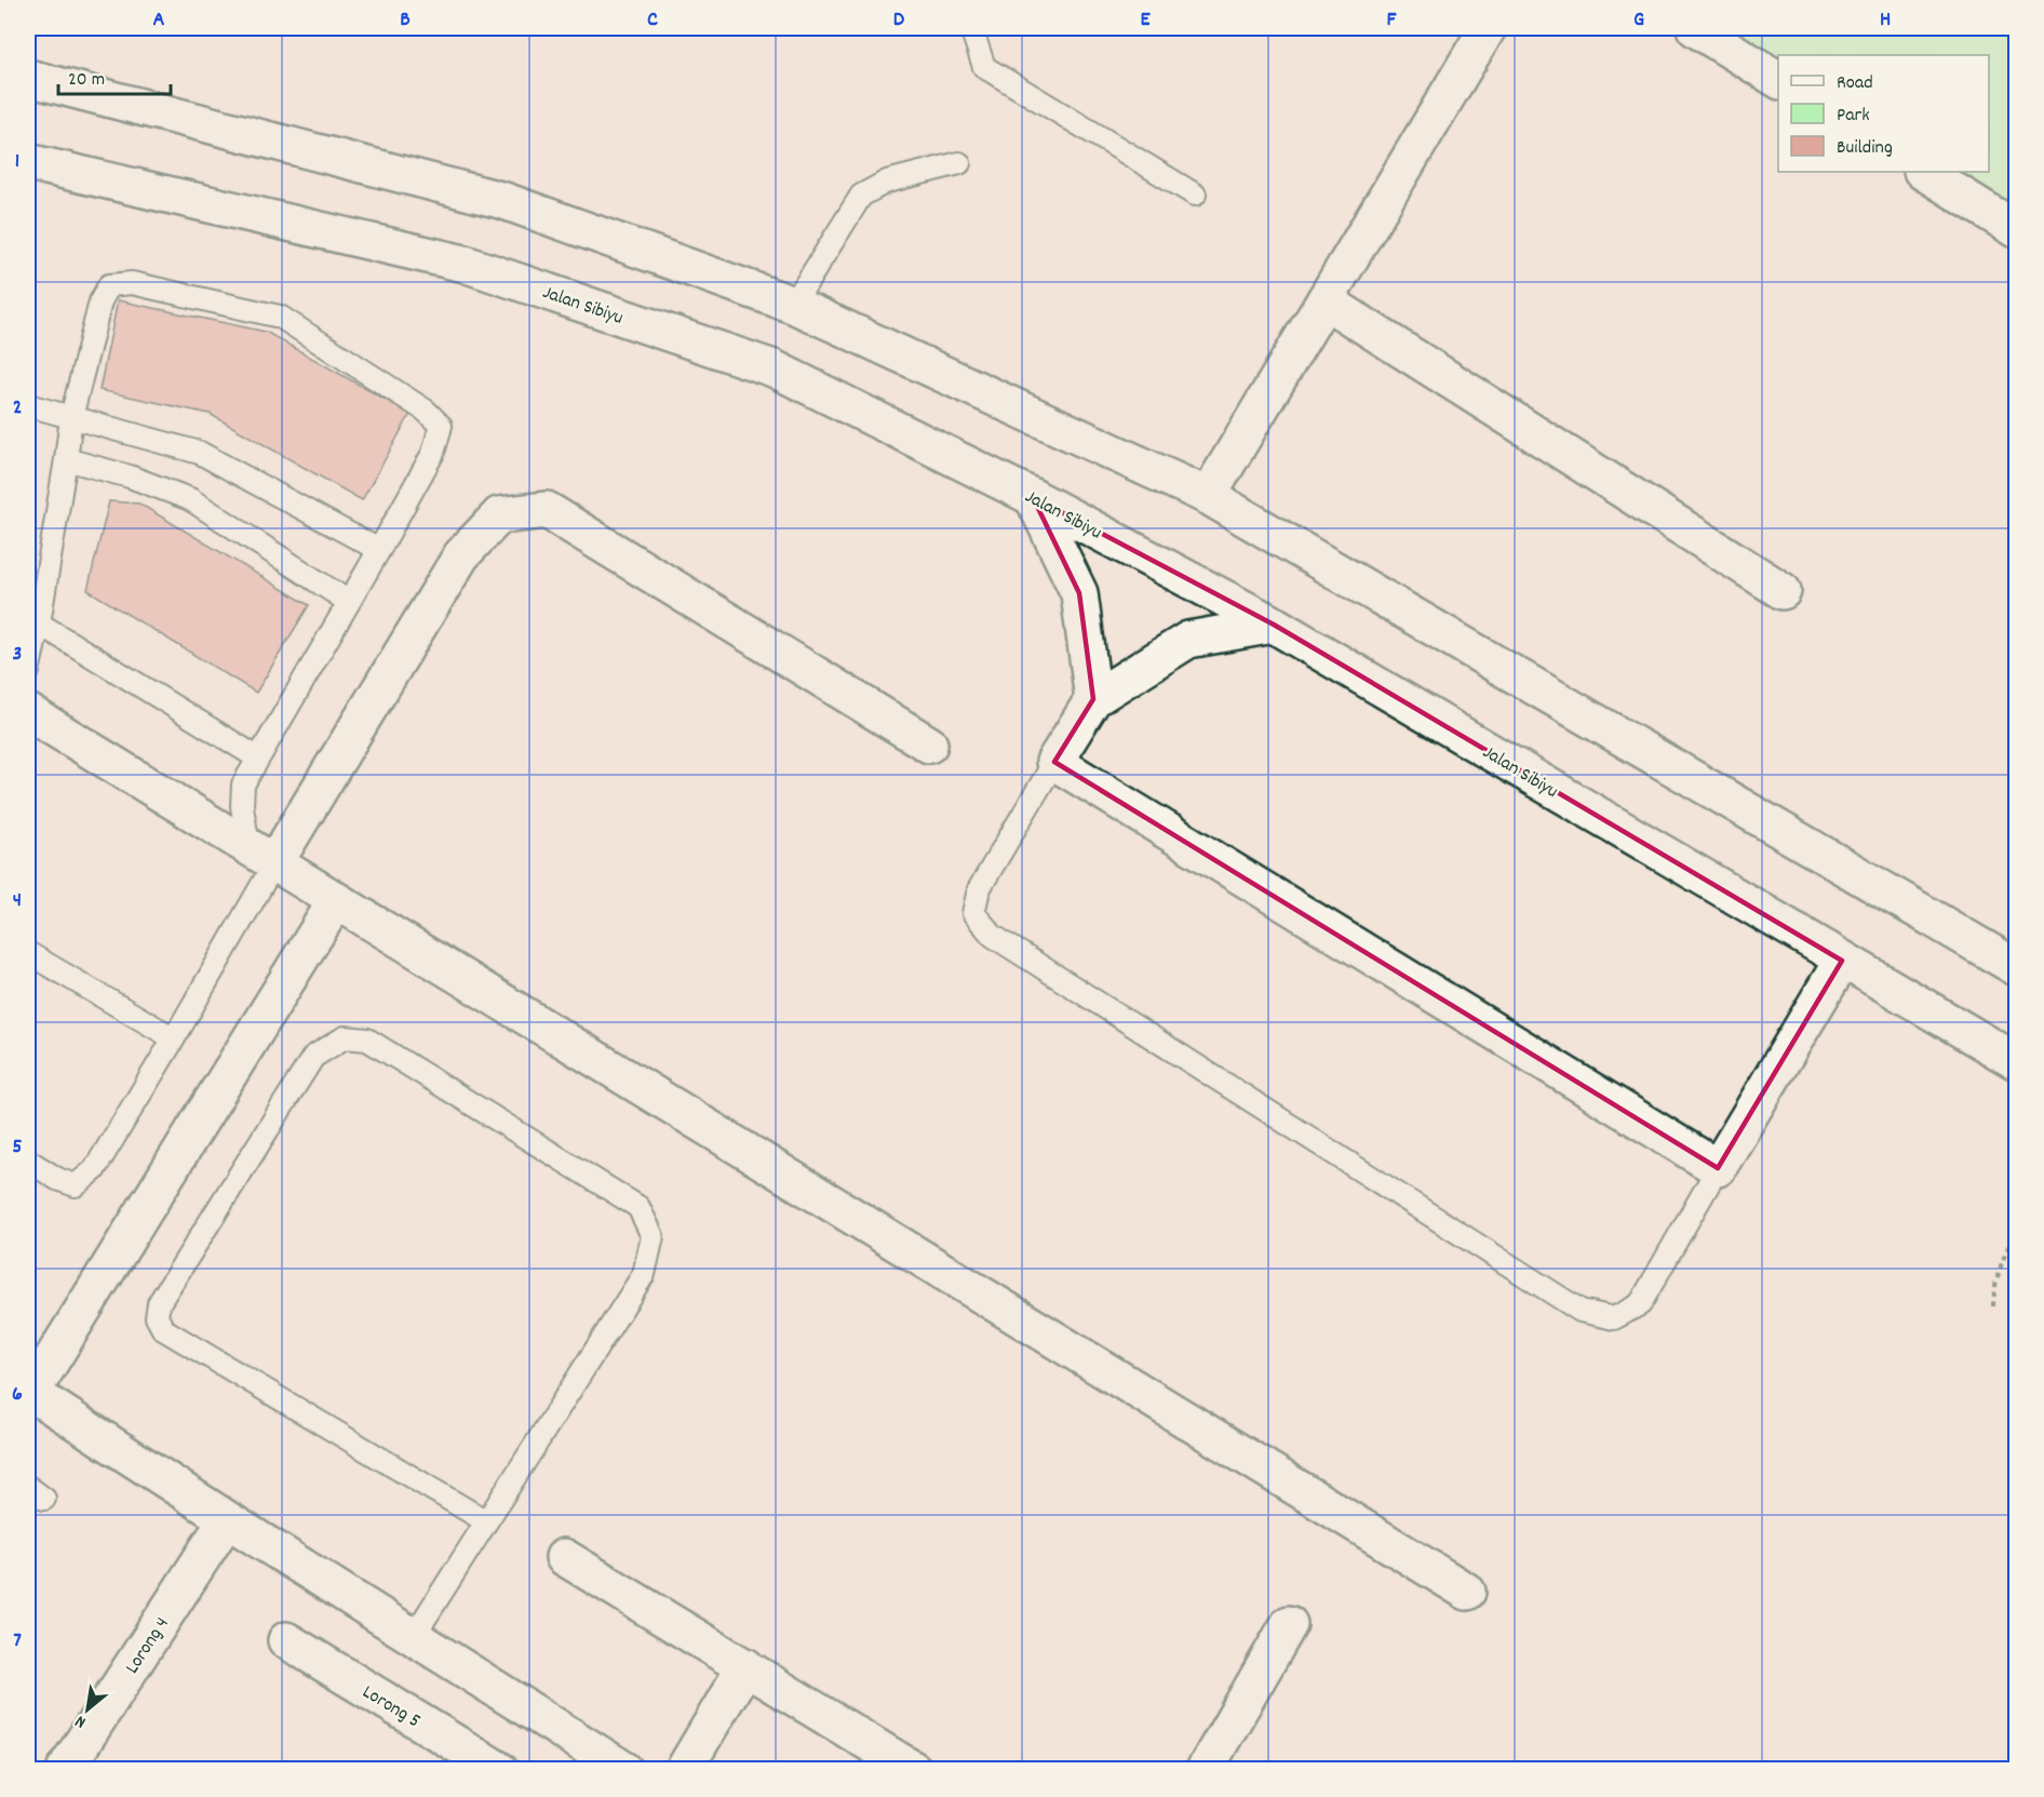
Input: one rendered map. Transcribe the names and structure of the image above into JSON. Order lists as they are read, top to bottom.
{
  "streets": {
    "street": ["Jalan Sibiyu", "Lorong 4", "Lorong 5"]
  },
  "legend": ["Road", "Park", "Building"],
  "scale_bar": "20 m",
  "north": "bottom left",
  "grid": {
    "columns": [
      "A",
      "B",
      "C",
      "D",
      "E",
      "F",
      "G",
      "H"
    ],
    "rows": [
      "1",
      "2",
      "3",
      "4",
      "5",
      "6",
      "7"
    ]
  }
}
